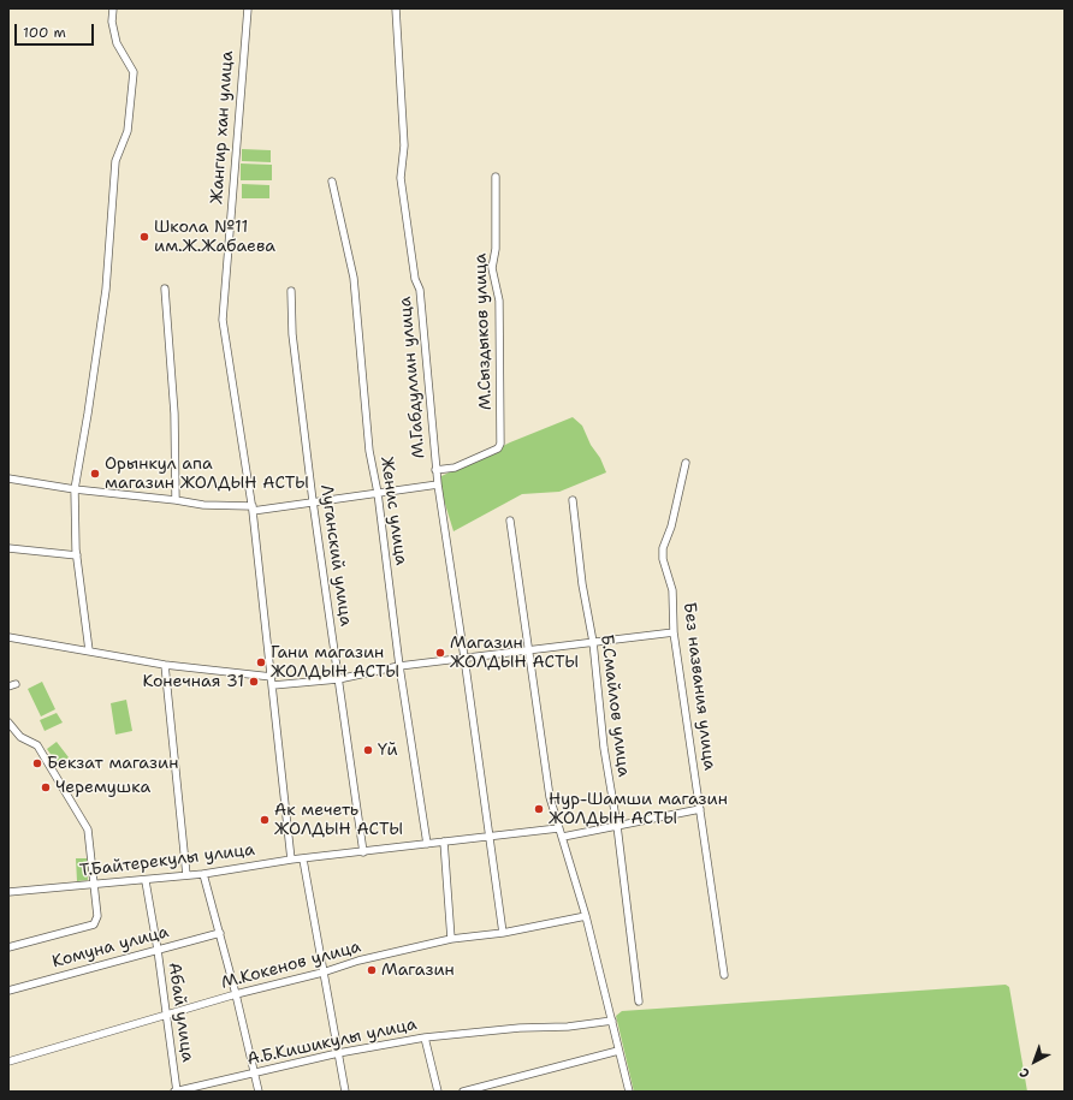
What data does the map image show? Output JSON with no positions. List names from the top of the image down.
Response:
{
  "streets": {
    "street": [
      "Жангир хан улица",
      "М.Сыздыков улица",
      "М.Габдуллин улица",
      "Женис улица",
      "Луганский улица",
      "Без названия улица",
      "Б.Смайлов улица",
      "Т.Байтерекулы улица",
      "Комуна улица",
      "М.Кокенов улица",
      "Абай улица",
      "А.Б.Кишикулы улица"
    ]
  },
  "crossings": [
    ["Жангир хан улица", "Т.Байтерекулы улица"],
    ["М.Сыздыков улица", "М.Габдуллин улица"],
    ["М.Габдуллин улица", "Т.Байтерекулы улица"],
    ["М.Габдуллин улица", "М.Кокенов улица"],
    ["Женис улица", "Т.Байтерекулы улица"],
    ["Луганский улица", "Т.Байтерекулы улица"],
    ["Т.Байтерекулы улица", "Абай улица"],
    ["Комуна улица", "Абай улица"],
    ["М.Кокенов улица", "Абай улица"],
    ["Абай улица", "А.Б.Кишикулы улица"]
  ],
  "places": [
    "Школа №11 им.Ж.Жабаева",
    "Орынкул апа магазин ЖОЛДЫН АСТЫ",
    "Магазин ЖОЛДЫН АСТЫ",
    "Гани магазин ЖОЛДЫН АСТЫ",
    "Конечная 31",
    "Үй",
    "Бекзат магазин",
    "Черемушка",
    "Нур-Шамши магазин ЖОЛДЫН АСТЫ",
    "Ак мечеть ЖОЛДЫН АСТЫ",
    "Магазин"
  ],
  "scale_bar": "100 m",
  "north": "bottom left"
}
